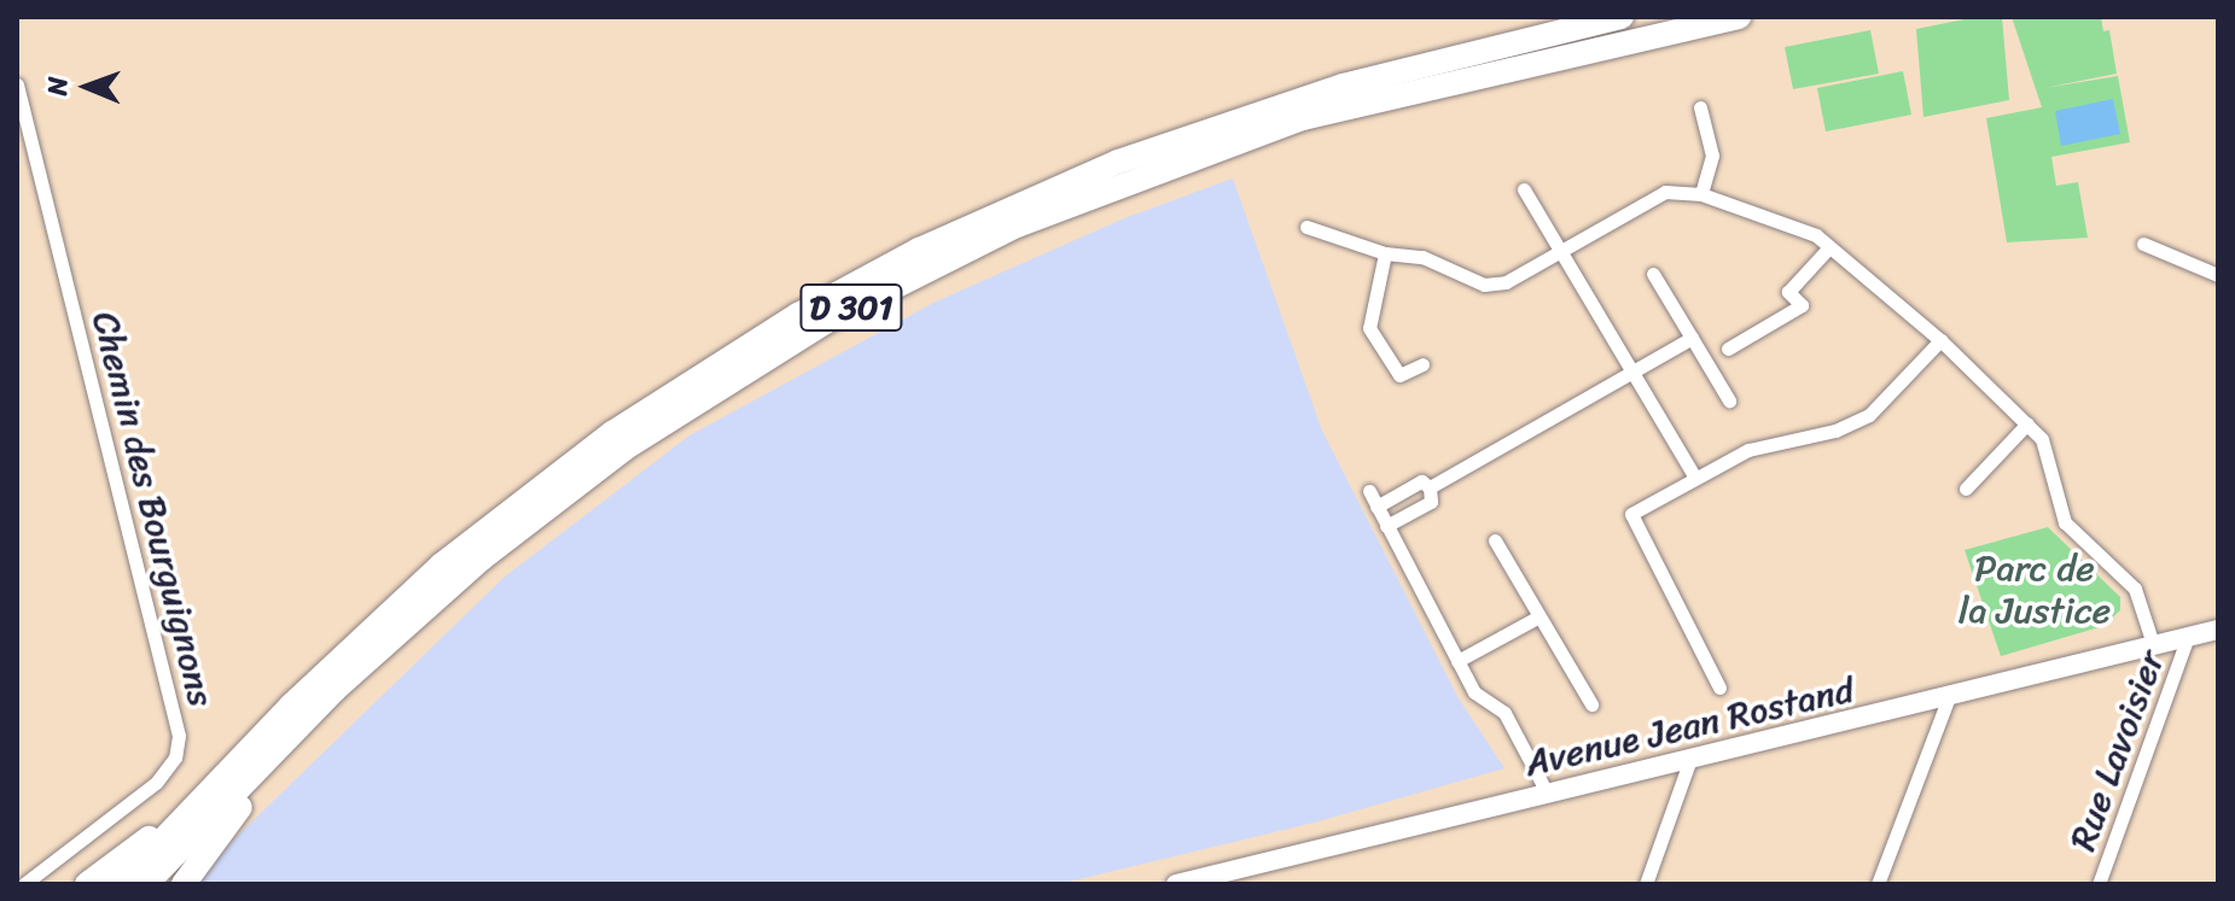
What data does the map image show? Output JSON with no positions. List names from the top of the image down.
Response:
{
  "streets": {
    "highway": ["D 301"],
    "street": ["Chemin des Bourguignons", "Avenue Jean Rostand", "Rue Lavoisier"]
  },
  "crossings": [
    ["Avenue Jean Rostand", "Rue Lavoisier"]
  ],
  "parks": ["Parc de la Justice"],
  "north": "left"
}
